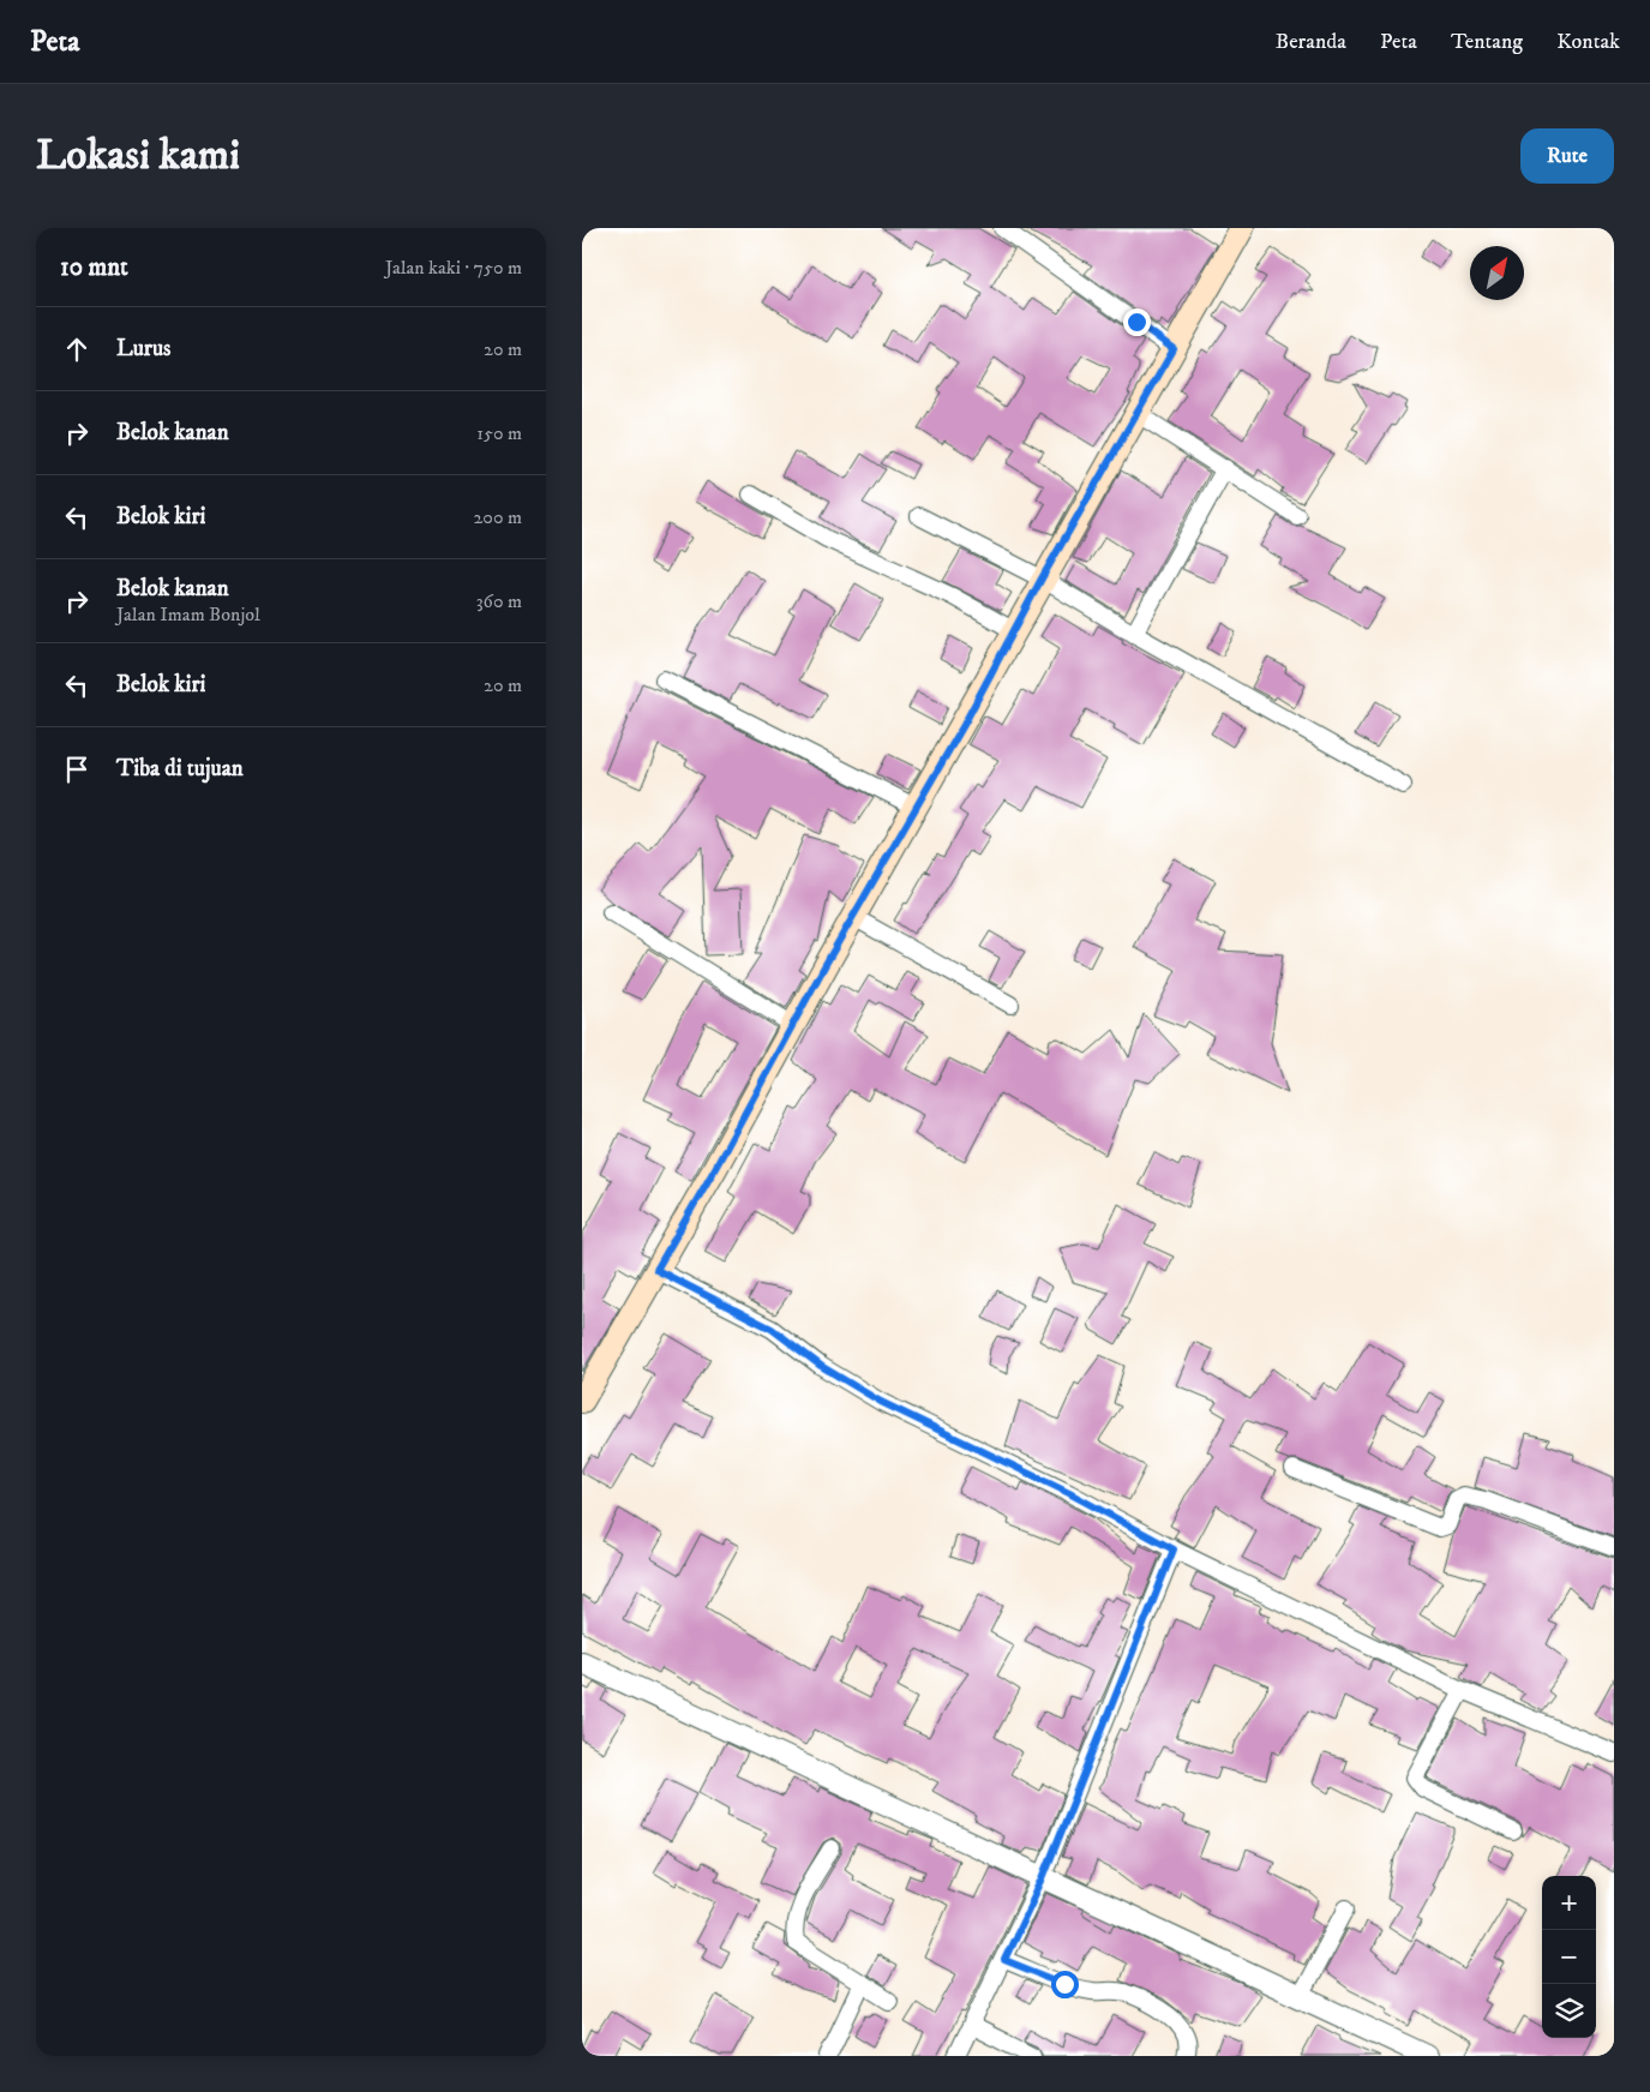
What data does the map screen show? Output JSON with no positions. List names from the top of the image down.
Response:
{
  "north": "top right",
  "page": {
    "header": "Peta",
    "nav": [
      "Beranda",
      "Peta",
      "Tentang",
      "Kontak"
    ],
    "buttons": "Rute",
    "title": "Lokasi kami",
    "heading": ["10 mnt", "Jalan kaki · 750 m"],
    "list": [
      ["Lurus", "20 m"],
      ["Belok kanan", "150 m"],
      ["Belok kiri", "200 m"],
      ["Belok kanan", "Jalan Imam Bonjol", "360 m"],
      ["Belok kiri", "20 m"],
      "Tiba di tujuan"
    ],
    "map_buttons": ["+", "−"]
  }
}
